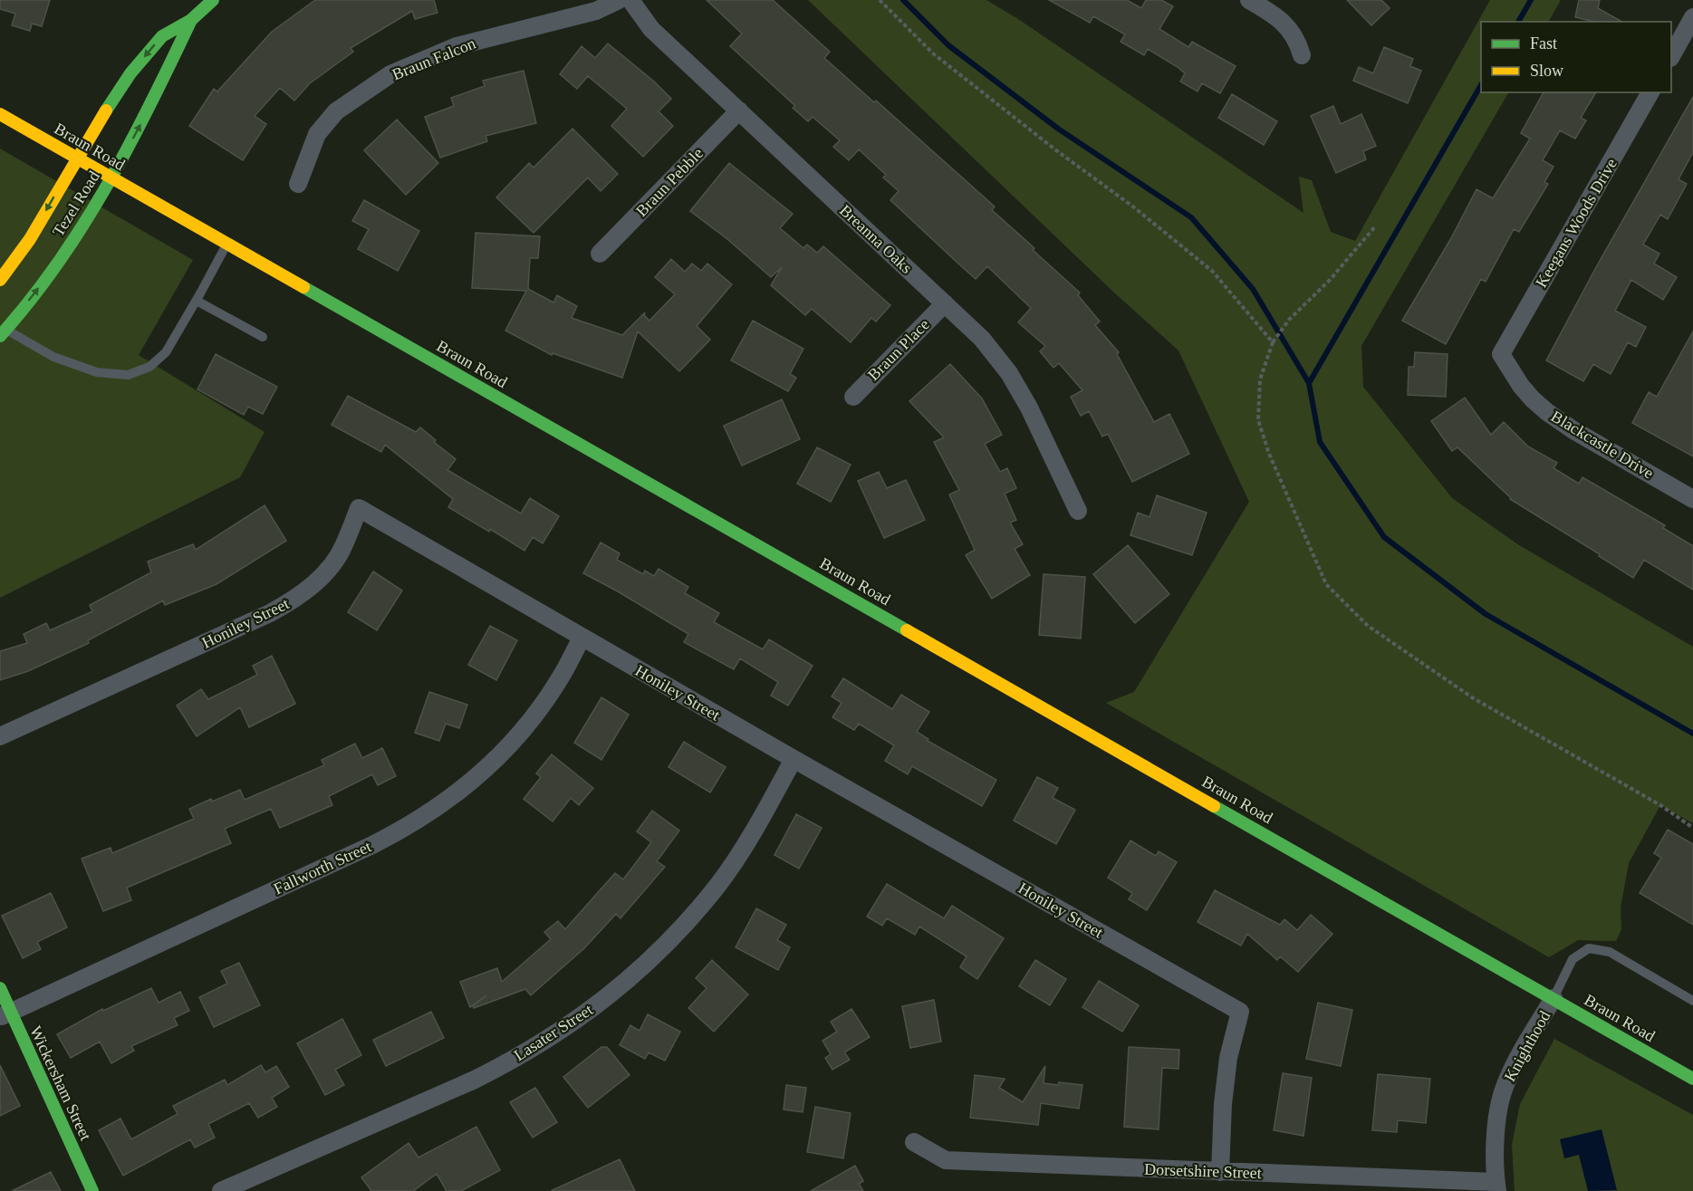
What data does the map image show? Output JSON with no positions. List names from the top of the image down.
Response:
{
  "streets": {
    "main road": ["Braun Road", "Tezel Road", "Wickersham Street"],
    "street": [
      "Braun Falcon",
      "Braun Pebble",
      "Keegans Woods Drive",
      "Breanna Oaks",
      "Braun Place",
      "Blackcastle Drive",
      "Honiley Street",
      "Fallworth Street",
      "Lasater Street",
      "Knighthood",
      "Dorsetshire Street"
    ]
  },
  "crossings": [
    ["Braun Road", "Tezel Road"],
    ["Braun Road", "Knighthood"],
    ["Braun Pebble", "Breanna Oaks"],
    ["Keegans Woods Drive", "Blackcastle Drive"],
    ["Breanna Oaks", "Braun Place"],
    ["Honiley Street", "Fallworth Street"],
    ["Honiley Street", "Lasater Street"],
    ["Honiley Street", "Dorsetshire Street"],
    ["Fallworth Street", "Wickersham Street"],
    ["Knighthood", "Dorsetshire Street"]
  ],
  "legend": ["Fast", "Slow"]
}
